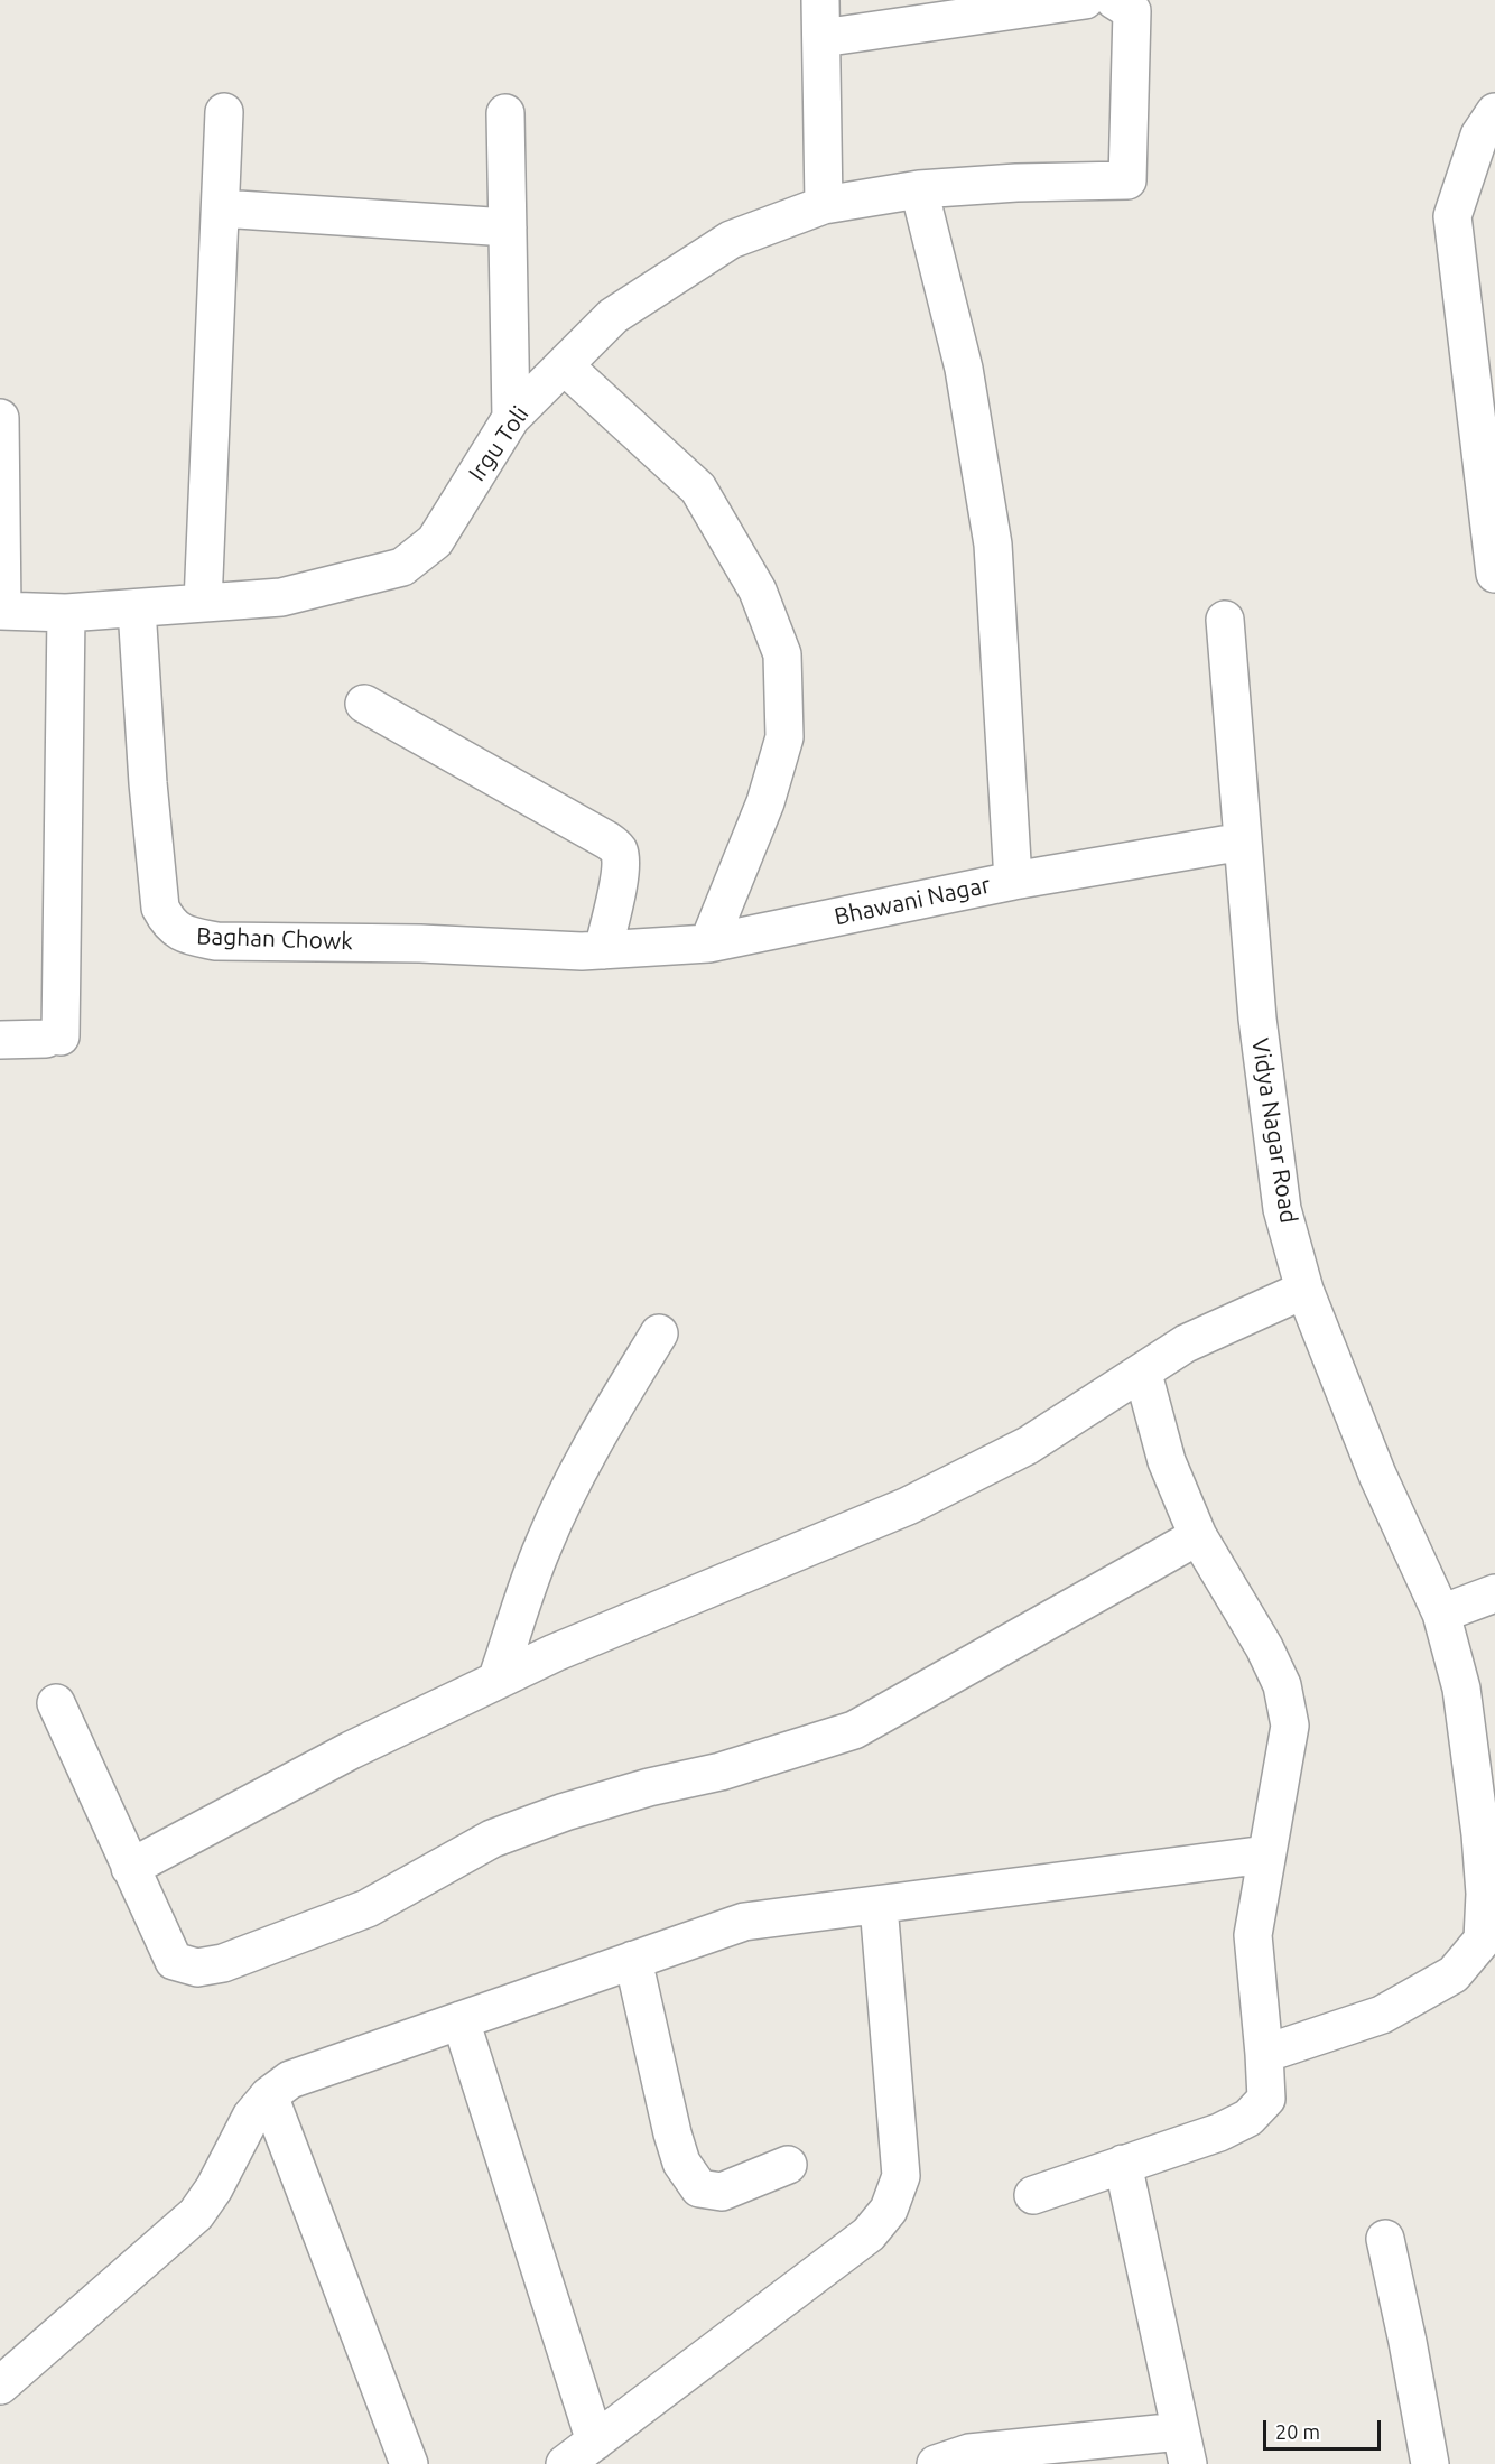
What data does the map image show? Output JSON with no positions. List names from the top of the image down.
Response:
{
  "streets": {
    "street": [
      "Irgu Toli",
      "Bhawani Nagar",
      "Baghan Chowk",
      "Vidya Nagar Road"
    ]
  },
  "crossings": [
    ["Irgu Toli", "Baghan Chowk"],
    ["Bhawani Nagar", "Baghan Chowk"],
    ["Bhawani Nagar", "Vidya Nagar Road"]
  ],
  "scale_bar": "20 m"
}
